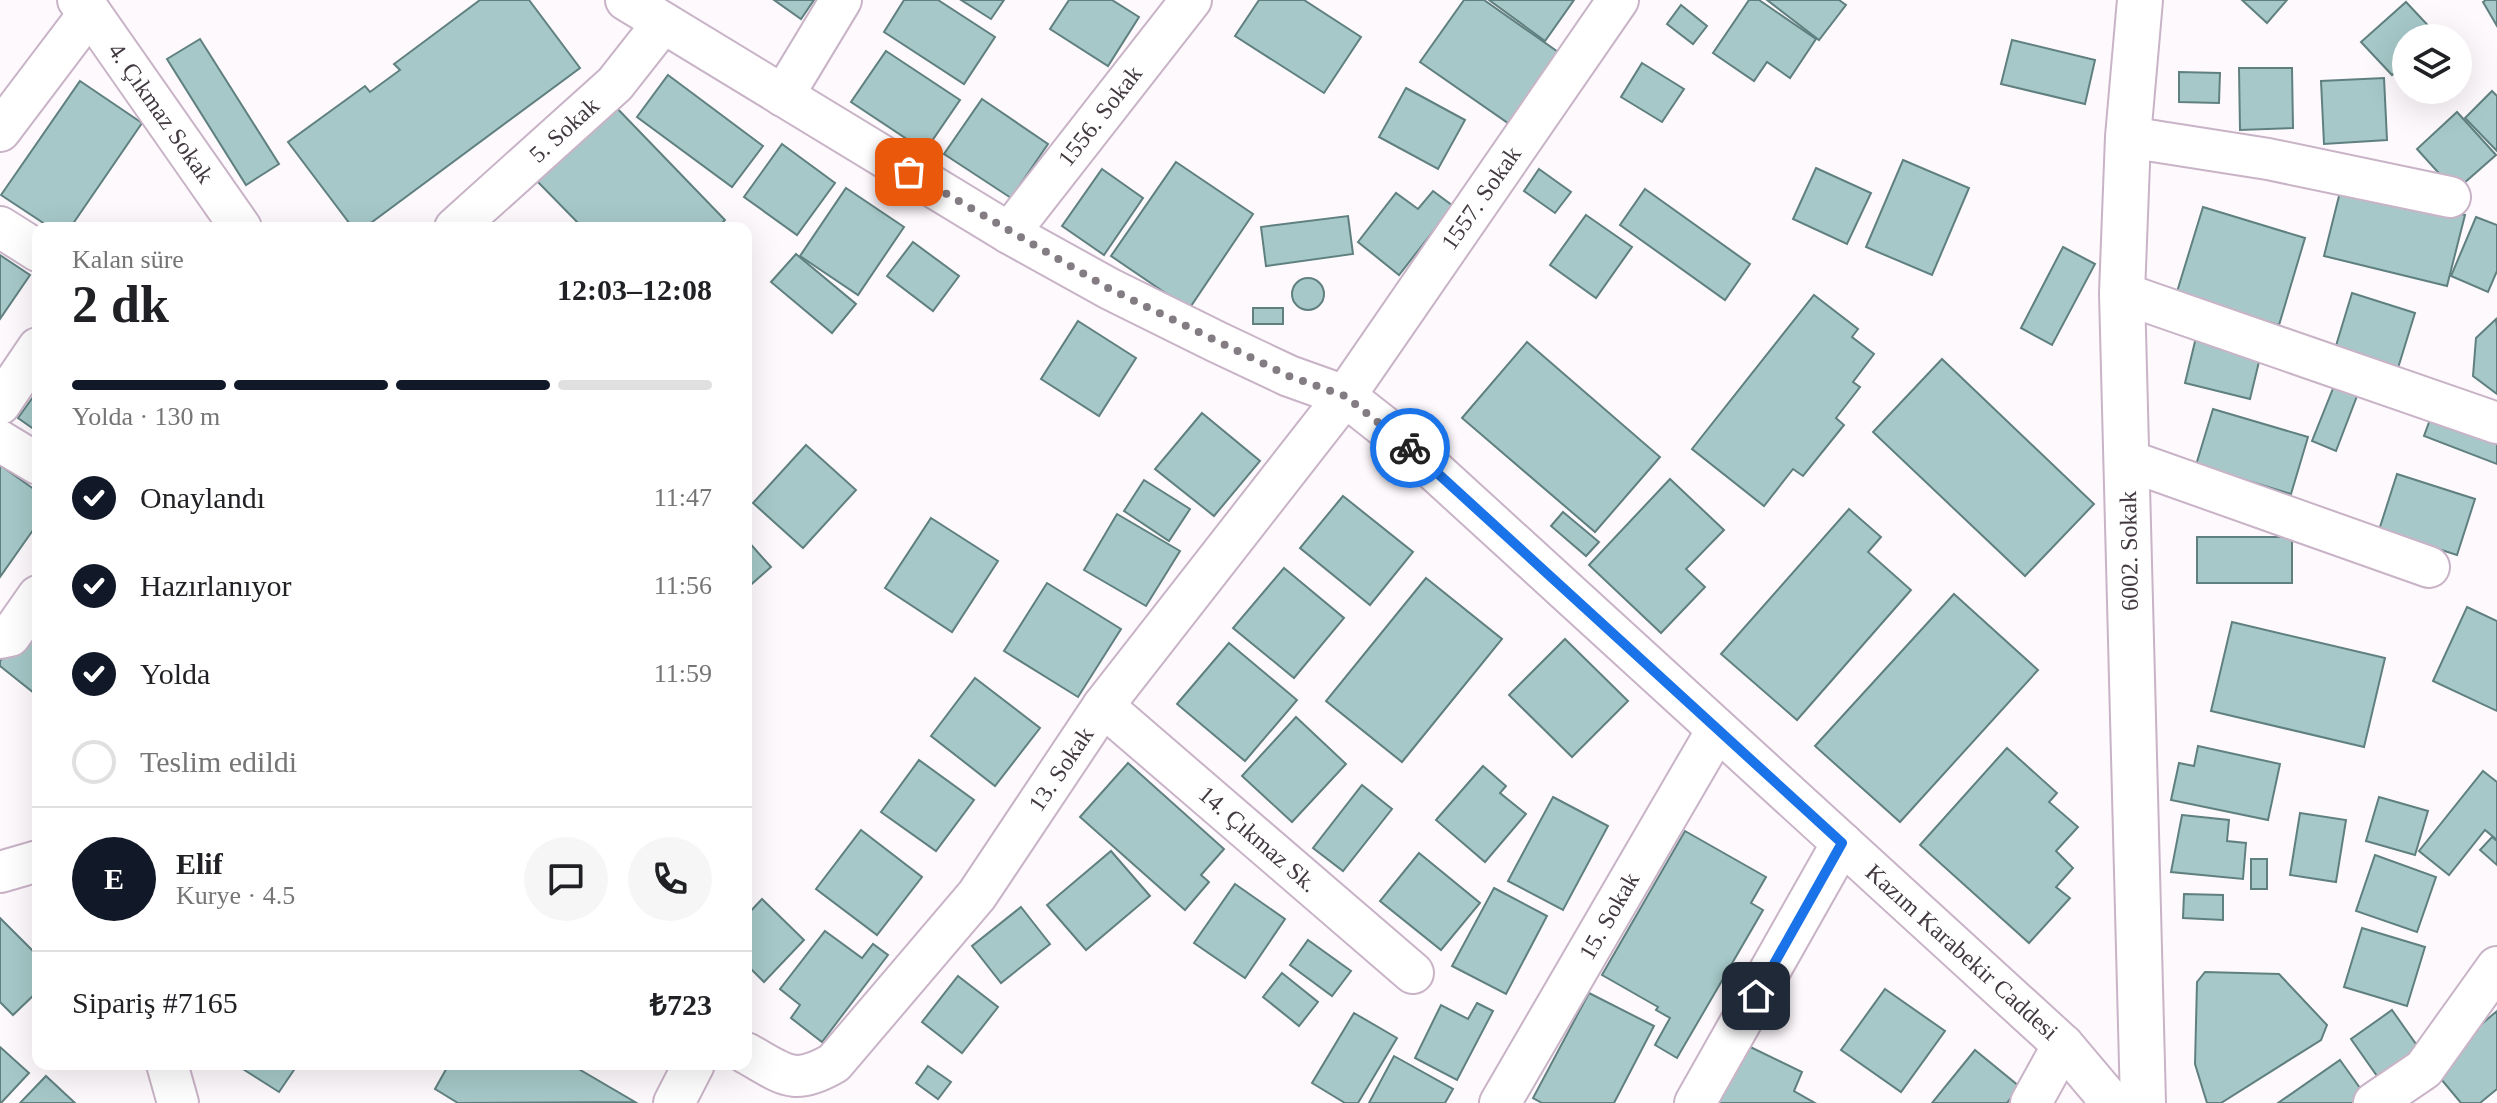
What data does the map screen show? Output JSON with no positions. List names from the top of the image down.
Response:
{
  "streets": {
    "street": [
      "4. Çıkmaz Sokak",
      "1556. Sokak",
      "5. Sokak",
      "1557. Sokak",
      "6002. Sokak",
      "13. Sokak",
      "14. Çıkmaz Sk.",
      "15. Sokak",
      "Kazım Karabekir Caddesi"
    ]
  },
  "crossings": [
    ["1556. Sokak", "Kazım Karabekir Caddesi"],
    ["5. Sokak", "Kazım Karabekir Caddesi"],
    ["1557. Sokak", "13. Sokak"],
    ["1557. Sokak", "Kazım Karabekir Caddesi"],
    ["13. Sokak", "14. Çıkmaz Sk."],
    ["13. Sokak", "Kazım Karabekir Caddesi"],
    ["15. Sokak", "Kazım Karabekir Caddesi"]
  ],
  "page": {
    "heading": ["2 dk", "Kalan süre", "12:03–12:08"],
    "panel": [
      "Elif",
      "Kurye · 4.5",
      "Sipariş #7165",
      "₺723"
    ],
    "bar": "Yolda · 130 m",
    "list": [
      ["Onaylandı", "11:47"],
      ["Hazırlanıyor", "11:56"],
      ["Yolda", "11:59"],
      "Teslim edildi"
    ],
    "round": "E"
  }
}
